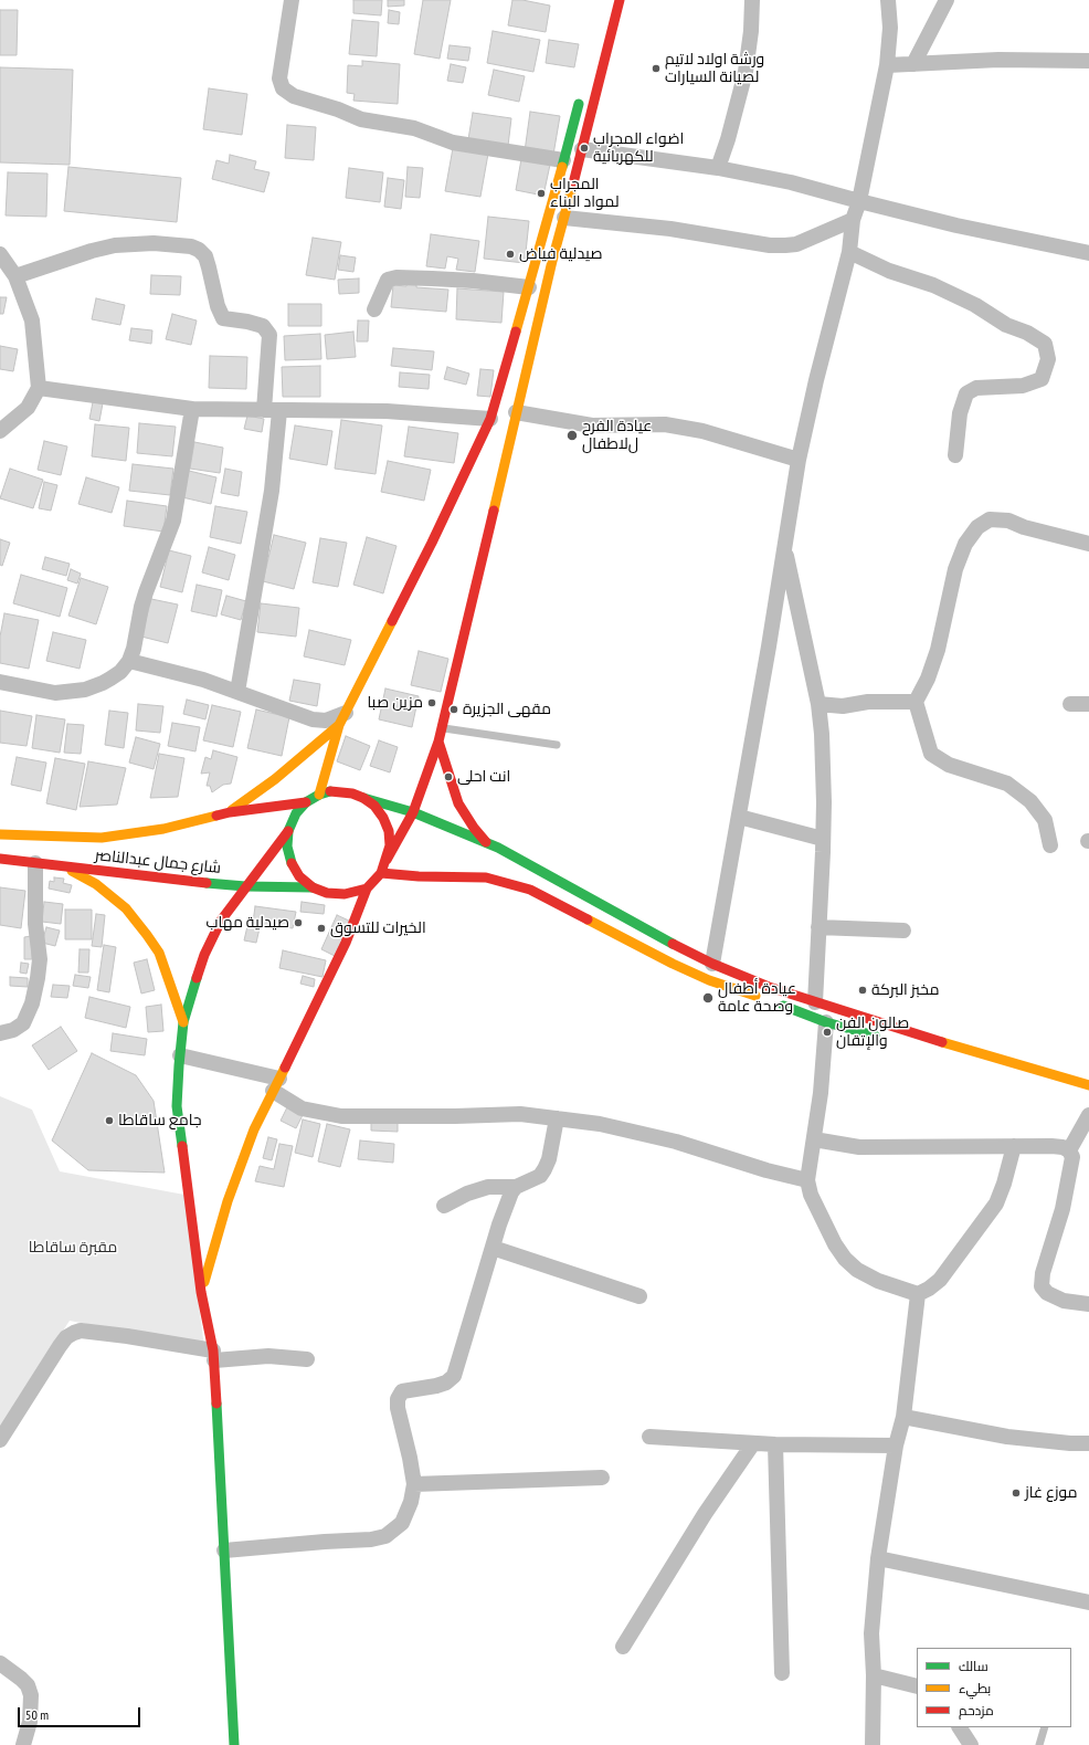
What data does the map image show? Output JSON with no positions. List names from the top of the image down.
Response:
{
  "streets": {
    "main road": ["شارع جمال عبدالناصر"]
  },
  "parks": ["مقبرة ساقاطا"],
  "places": [
    "ورشة اوﻻد ﻻتيم لصيانة السيارات",
    "اضواء المجراب للكهربائية",
    "المجراب لمواد البناء",
    "صيدلية فياض",
    "عيادة الفرح لﻻطفال",
    "مزين صبا",
    "مقهى الجزيرة",
    "انت احلى",
    "صيدلية مهاب",
    "الخيرات للتسوق",
    "مخبز البركة",
    "عيادة أطفال وصحة عامة",
    "صالون الفن والإتقان",
    "جامع ساقاطا",
    "موزع غاز"
  ],
  "legend": ["سالك", "بطيء", "مزدحم"],
  "scale_bar": "50 m"
}
